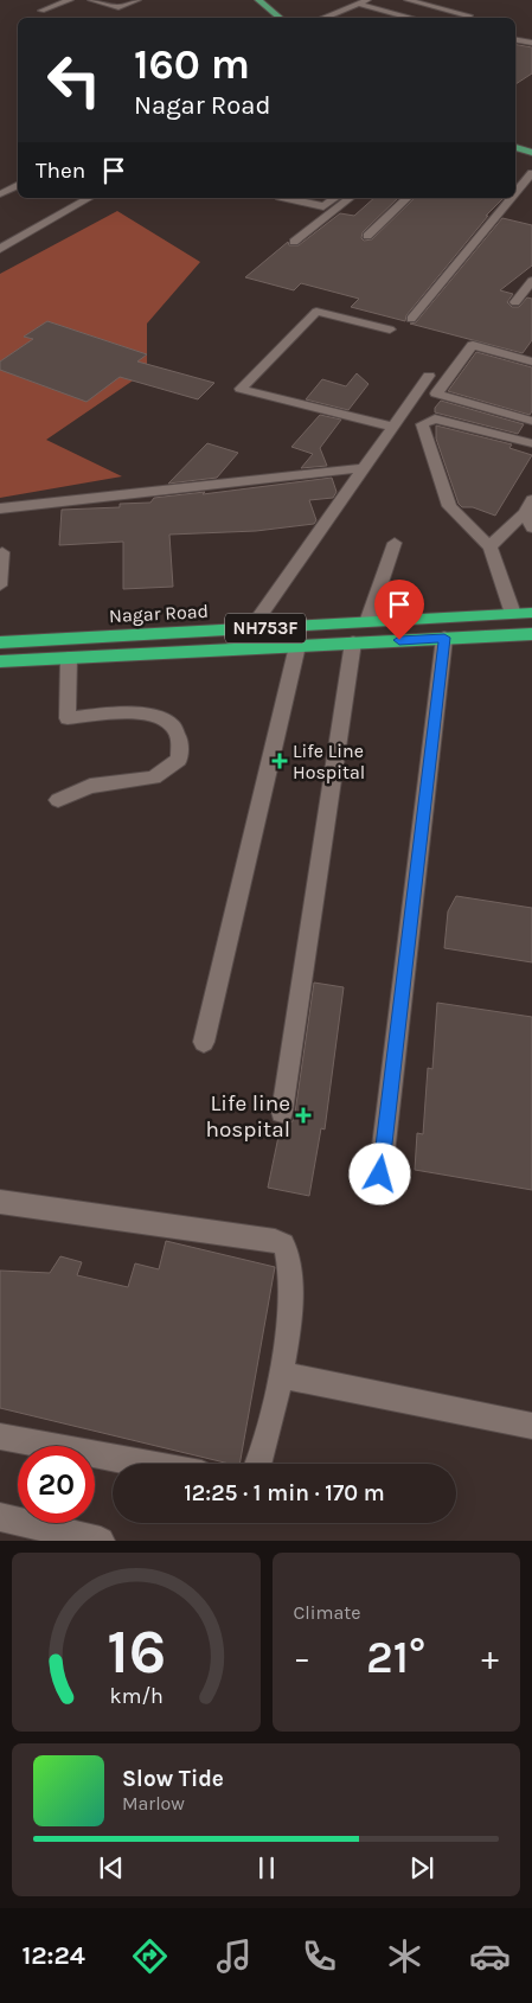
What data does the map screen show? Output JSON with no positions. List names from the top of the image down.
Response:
{
  "streets": {
    "highway": ["Nagar Road", "NH753F"]
  },
  "places": {
    "health": ["Life Line Hospital", "Life line hospital"]
  },
  "page": {
    "turn": ["160 m", "Nagar Road"],
    "then": "Then",
    "limit": "20",
    "trip": "12:25 · 1 min · 170 m",
    "tile": "Climate",
    "heat": ["−", "21°", "+"],
    "song": ["Slow Tide", "Marlow"],
    "tabs": "12:24",
    "gauge": ["16", "km/h"]
  }
}
